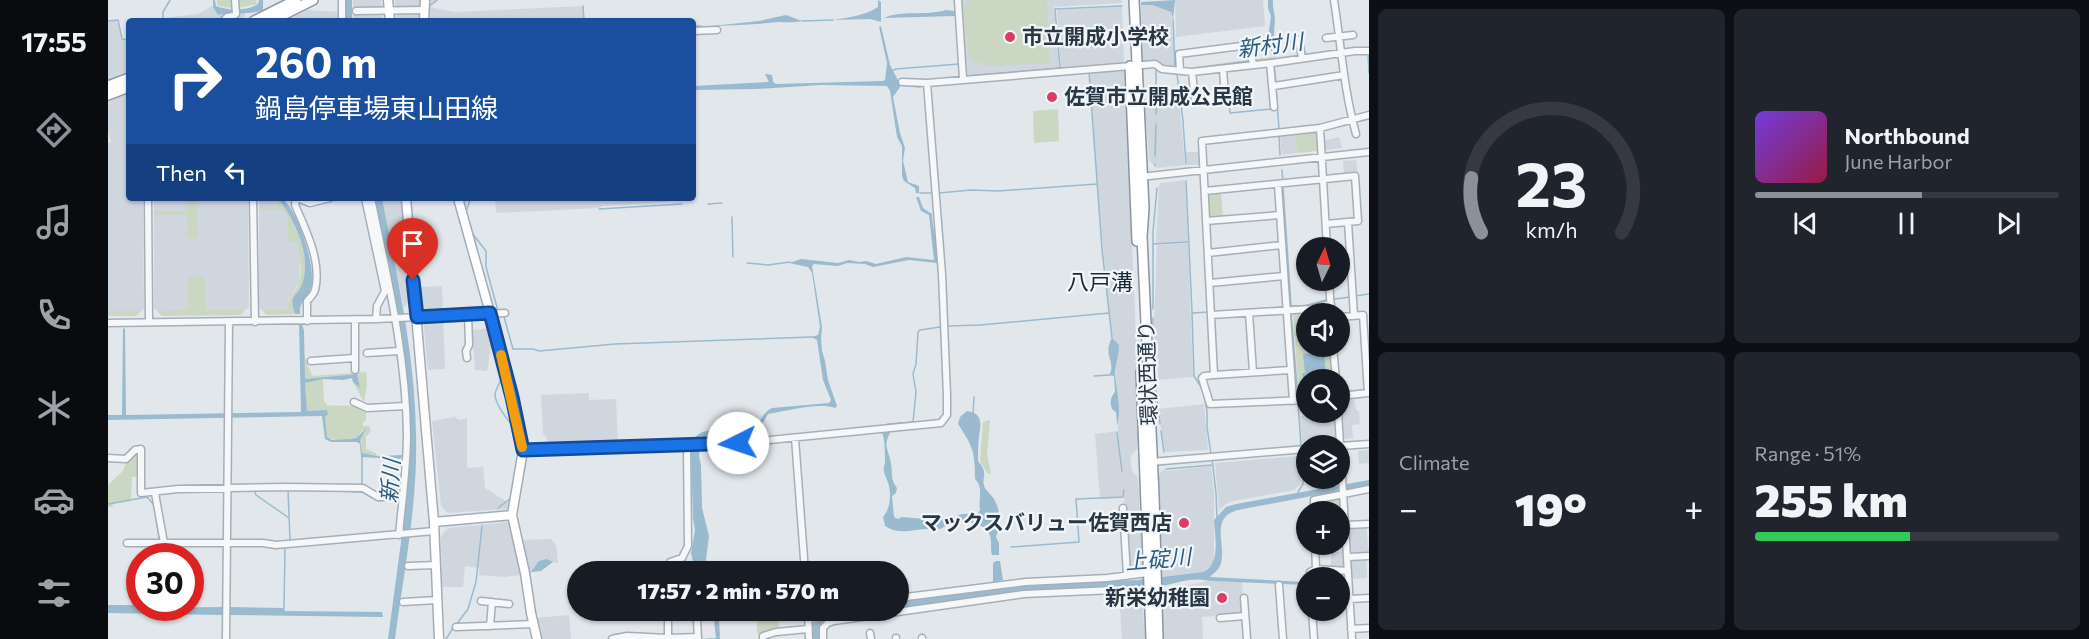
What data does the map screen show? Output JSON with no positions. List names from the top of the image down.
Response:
{
  "streets": {
    "highway": ["環状西通り"]
  },
  "districts": ["八戸溝"],
  "water": ["新村川", "新川", "上碇川"],
  "places": [
    "市立開成小学校",
    "佐賀市立開成公民館",
    "マックスバリュー佐賀西店",
    "新栄幼稚園"
  ],
  "north": "top",
  "page": {
    "tabs": "17:55",
    "turn": ["260 m", "鍋島停車場東山田線"],
    "song": ["Northbound", "June Harbor"],
    "then": "Then",
    "map_buttons": ["+", "−"],
    "tile": [
      "Climate",
      ["Range · 51%", "255 km"]
    ],
    "heat": ["−", "19°", "+"],
    "limit": "30",
    "trip": "17:57 · 2 min · 570 m",
    "gauge": ["23", "km/h"]
  }
}
